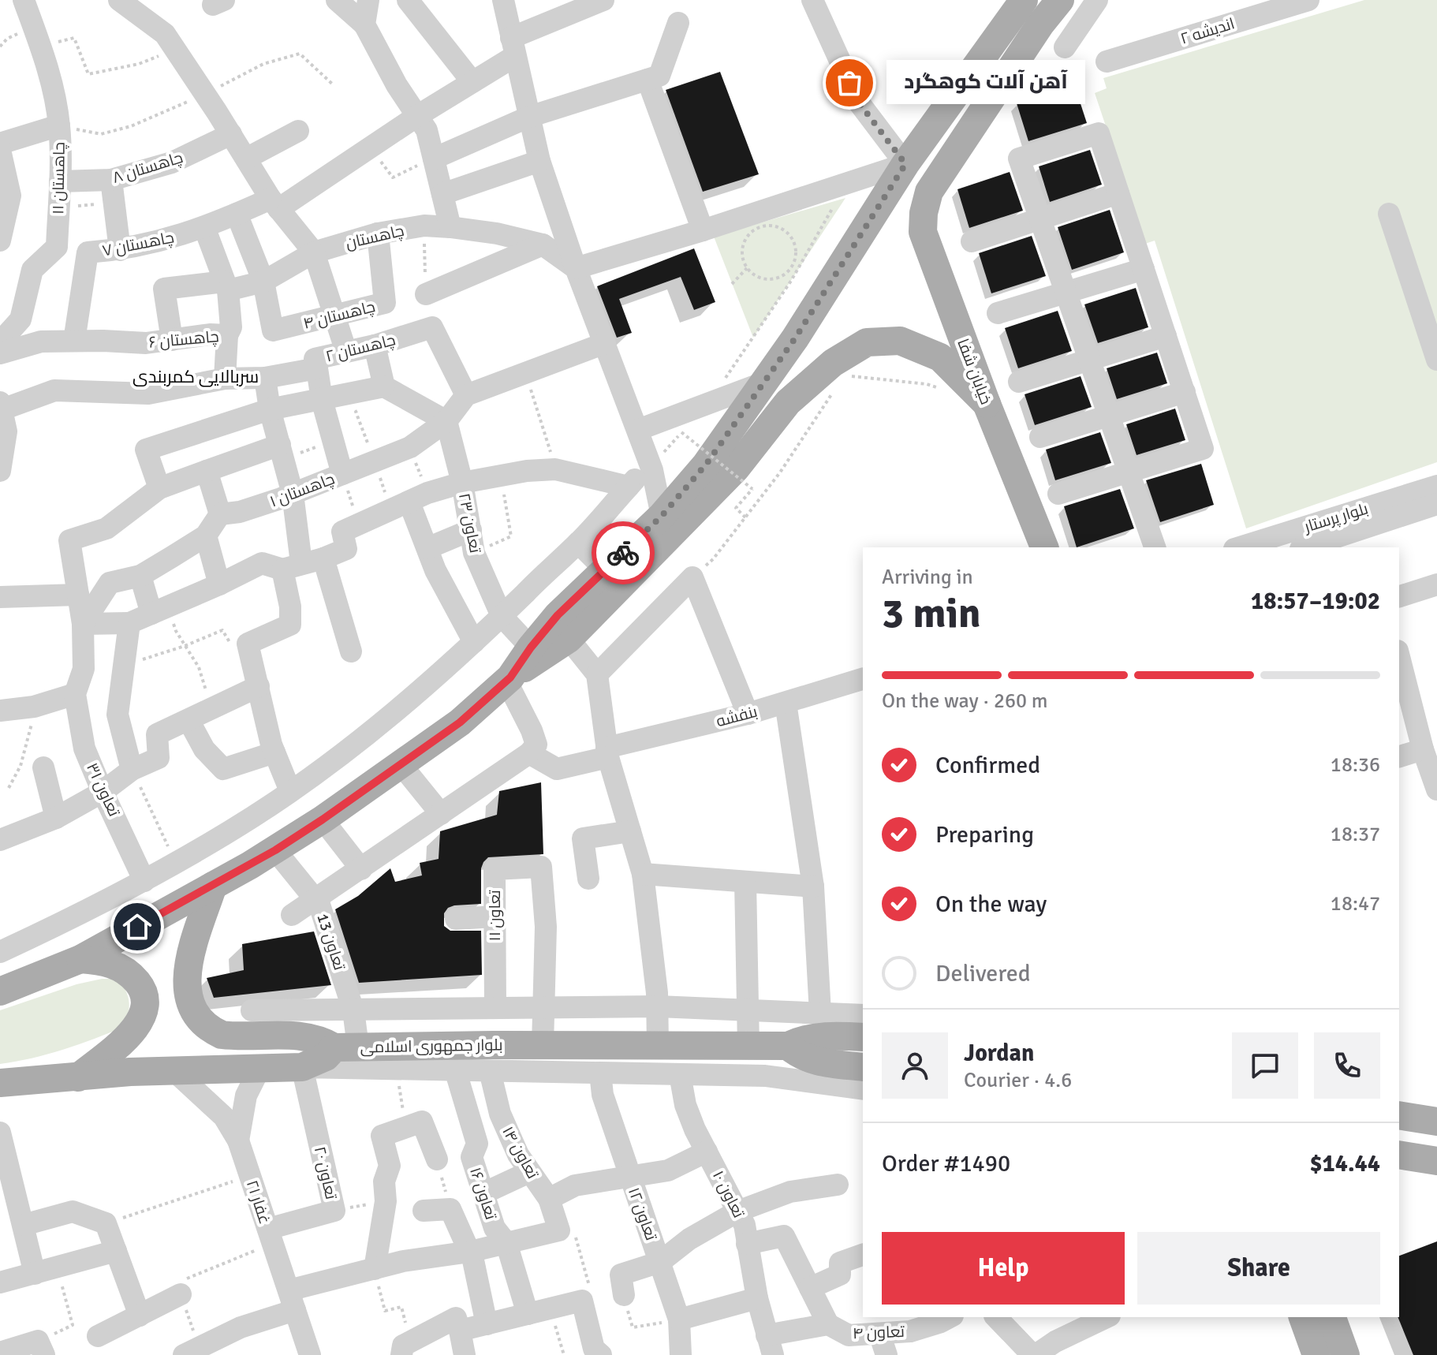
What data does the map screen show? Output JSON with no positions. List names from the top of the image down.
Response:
{
  "streets": {
    "main road": ["خیابان شفا", "بلوار جمهوری اسلامی"],
    "street": [
      "اندیشه ۲",
      "چاهستان ۸",
      "چاهستان ۱۱",
      "چاهستان",
      "چاهستان ۷",
      "چاهستان ۴",
      "چاهستان ۶",
      "چاهستان ۲",
      "چاهستان ۱",
      "بلوار پرستار",
      "تعاون ۲۳",
      "بنفشه",
      "تعاون ۳۱",
      "تعاون ۱۱",
      "تعاون 13",
      "تعاون ۱۴",
      "تعاون ۲۰",
      "تعاون ۱۶",
      "تعاون ۱۰",
      "غفار ۲۱",
      "تعاون ۱۲",
      "تعاون ۴"
    ]
  },
  "crossings": [
    ["چاهستان ۸", "چاهستان ۱۱"],
    ["چاهستان", "چاهستان ۴"],
    ["چاهستان ۷", "چاهستان ۶"],
    ["چاهستان ۲", "چاهستان ۱"],
    ["چاهستان ۱", "تعاون ۲۳"],
    ["تعاون 13", "بلوار جمهوری اسلامی"],
    ["بلوار جمهوری اسلامی", "تعاون ۱۶"],
    ["تعاون ۲۰", "غفار ۲۱"]
  ],
  "districts": ["سربالایی کمربندی"],
  "places": ["آهن آلات کوهگرد"],
  "page": {
    "bubble": "آهن آلات کوهگرد",
    "heading": ["3 min", "Arriving in", "18:57–19:02"],
    "panel": [
      "Jordan",
      "Courier · 4.6",
      "Order #1490",
      "$14.44"
    ],
    "bar": "On the way · 260 m",
    "list": [
      ["Confirmed", "18:36"],
      ["Preparing", "18:37"],
      ["On the way", "18:47"],
      "Delivered"
    ],
    "buttons": ["Help", "Share"]
  }
}
